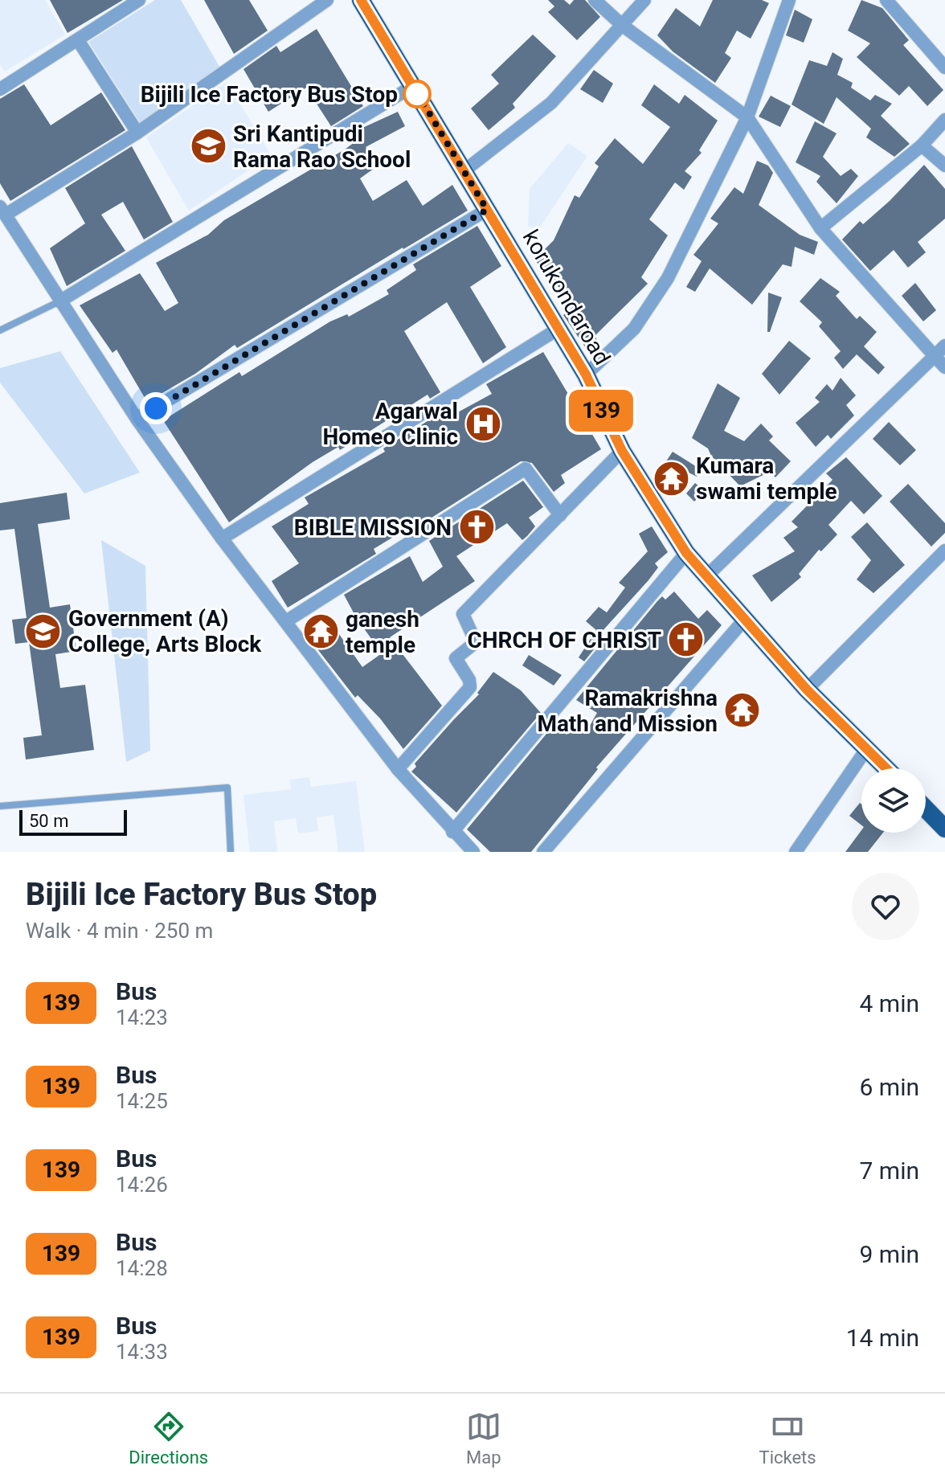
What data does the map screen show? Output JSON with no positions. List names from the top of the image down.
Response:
{
  "streets": {
    "main road": ["korukondaroad"]
  },
  "places": {
    "other": ["Bijili Ice Factory Bus Stop"],
    "school or university": ["Sri Kantipudi Rama Rao School", "Government (A) College, Arts Block"],
    "hospital": ["Agarwal Homeo Clinic"],
    "temple": ["Kumara swami temple", "ganesh temple", "Ramakrishna Math and Mission"],
    "church": ["BIBLE MISSION", "CHRCH OF CHRIST"]
  },
  "lines": ["bus line 139"],
  "scale_bar": "50 m",
  "page": {
    "on_map": "139",
    "scale": "50 m",
    "heading": ["Bijili Ice Factory Bus Stop", "Walk · 4 min · 250 m"],
    "list": [
      {
        "mark": "139",
        "name": "Bus",
        "note": "14:23",
        "value": "4 min"
      },
      {
        "mark": "139",
        "name": "Bus",
        "note": "14:25",
        "value": "6 min"
      },
      {
        "mark": "139",
        "name": "Bus",
        "note": "14:26",
        "value": "7 min"
      },
      {
        "mark": "139",
        "name": "Bus",
        "note": "14:28",
        "value": "9 min"
      },
      {
        "mark": "139",
        "name": "Bus",
        "note": "14:33",
        "value": "14 min"
      }
    ],
    "tabs": ["Directions", "Map", "Tickets"]
  }
}
